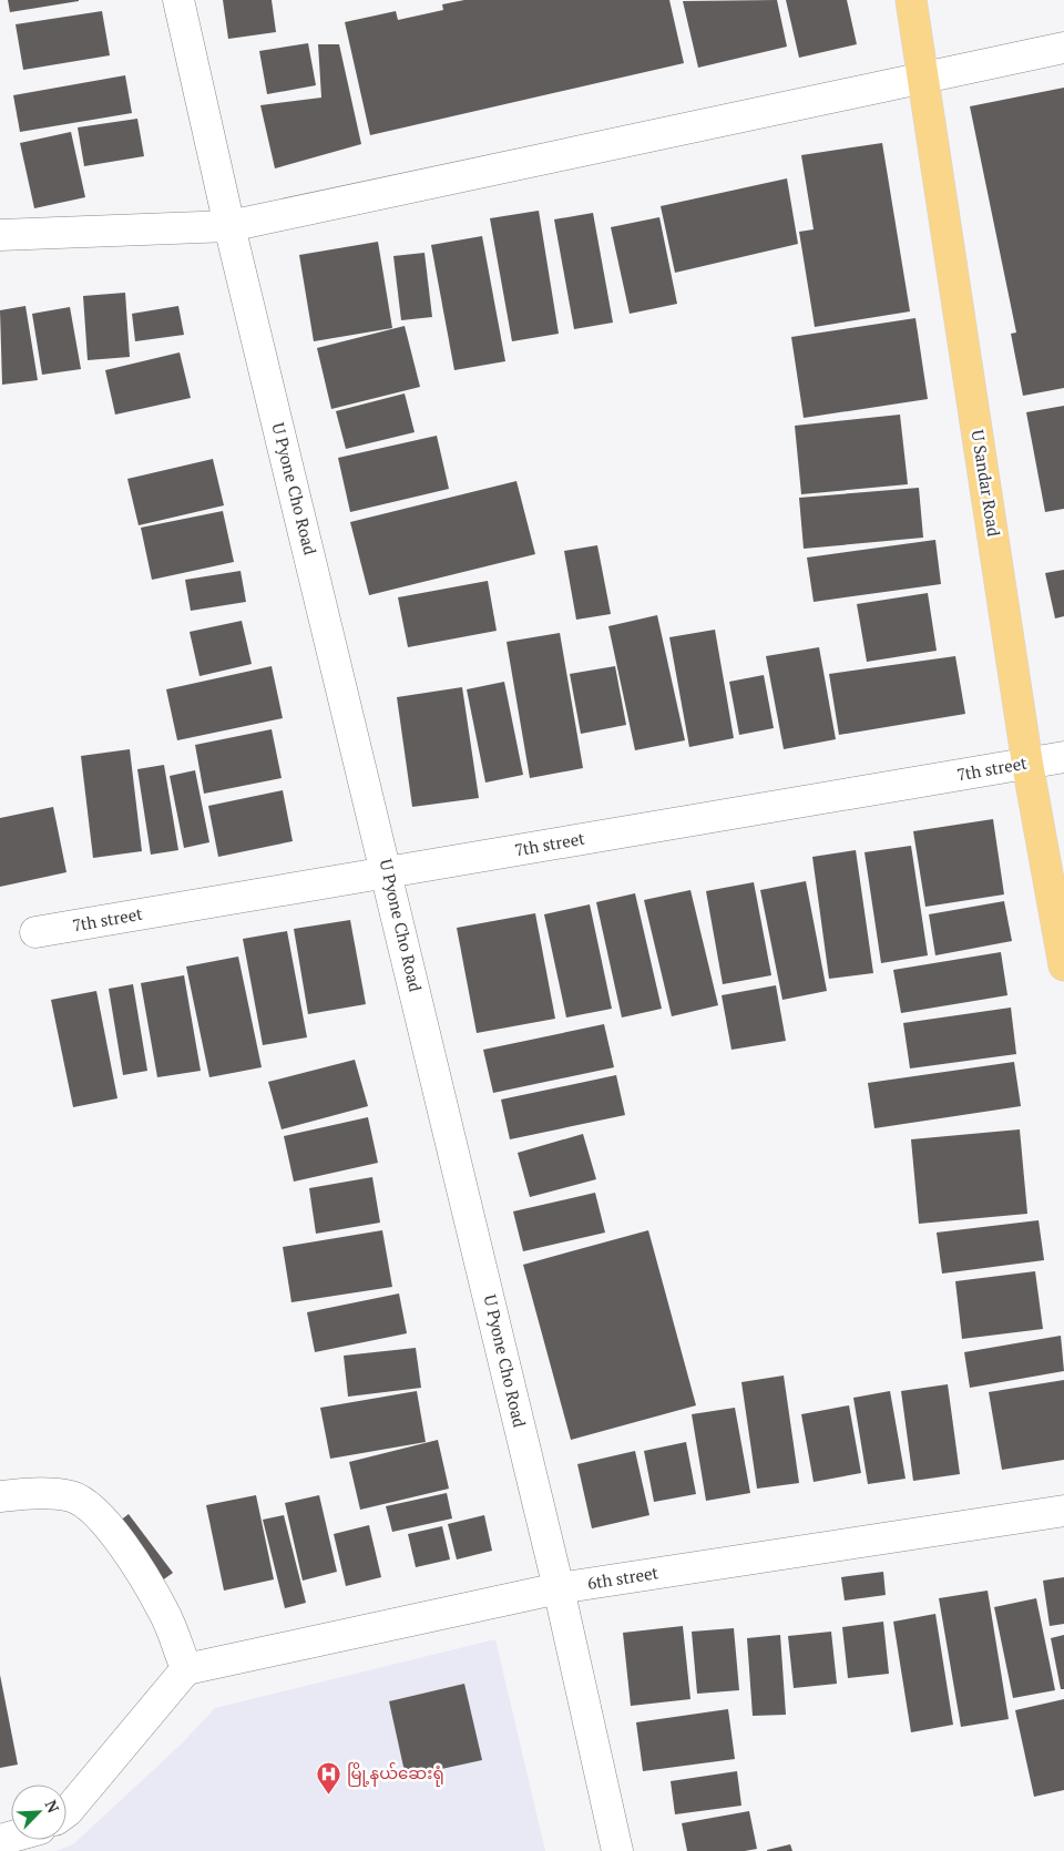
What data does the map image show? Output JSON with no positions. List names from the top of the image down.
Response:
{
  "streets": {
    "main road": ["U Sandar Road"],
    "street": ["U Pyone Cho Road", "7th street", "6th street"]
  },
  "crossings": [
    ["U Sandar Road", "7th street"],
    ["U Pyone Cho Road", "7th street"],
    ["U Pyone Cho Road", "6th street"]
  ],
  "places": {
    "hospital": ["မြို့နယ်ဆေးရုံ"]
  },
  "north": "top right"
}
